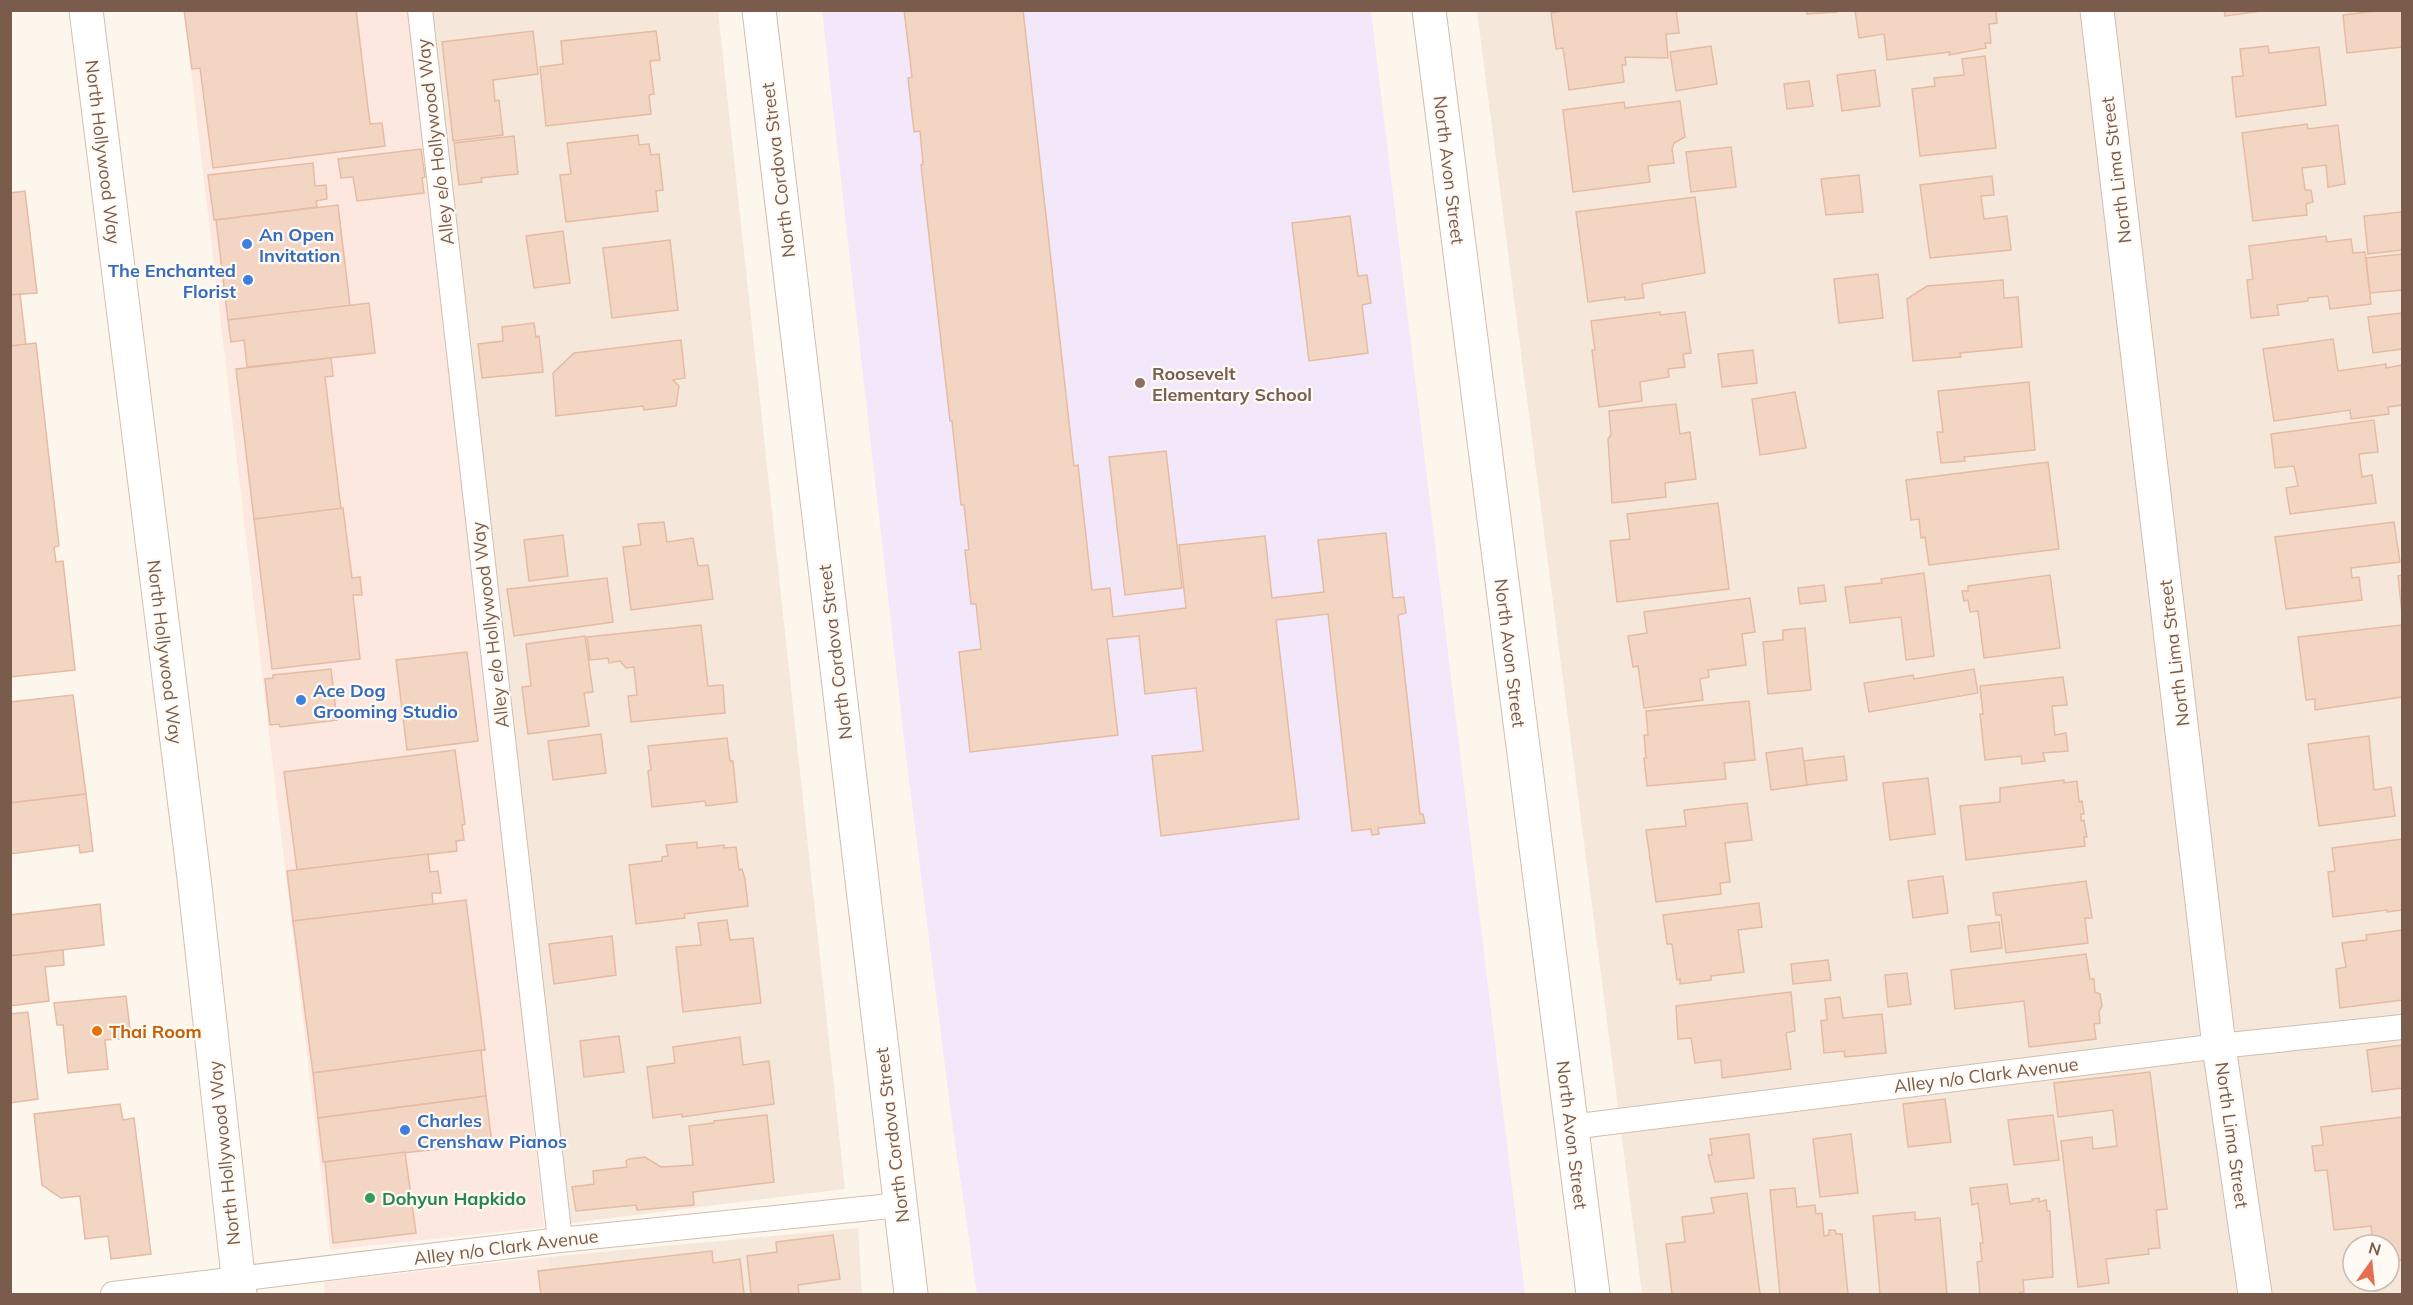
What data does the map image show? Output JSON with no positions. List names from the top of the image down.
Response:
{
  "streets": {
    "street": [
      "North Hollywood Way",
      "North Cordova Street",
      "North Avon Street",
      "North Lima Street"
    ],
    "lane": ["Alley e/o Hollywood Way", "Alley n/o Clark Avenue"]
  },
  "crossings": [
    ["Alley e/o Hollywood Way", "Alley n/o Clark Avenue"],
    ["North Hollywood Way", "Alley n/o Clark Avenue"],
    ["North Cordova Street", "Alley n/o Clark Avenue"],
    ["North Avon Street", "Alley n/o Clark Avenue"],
    ["North Lima Street", "Alley n/o Clark Avenue"]
  ],
  "places": [
    "An Open Invitation",
    "The Enchanted Florist",
    "Roosevelt Elementary School",
    "Ace Dog Grooming Studio",
    "Thai Room",
    "Charles Crenshaw Pianos",
    "Dohyun Hapkido"
  ],
  "north": "top"
}
